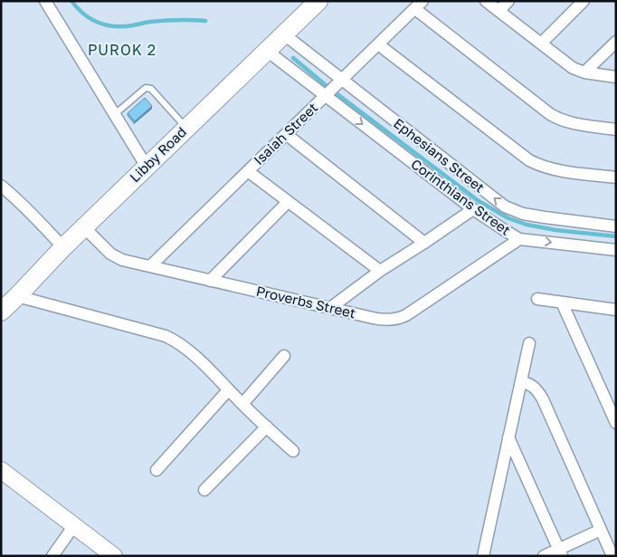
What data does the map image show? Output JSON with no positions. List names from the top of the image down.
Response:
{
  "streets": {
    "main road": ["Libby Road"],
    "street": [
      "Isaiah Street",
      "Ephesians Street",
      "Corinthians Street",
      "Proverbs Street"
    ]
  },
  "crossings": [
    ["Isaiah Street", "Ephesians Street"],
    ["Isaiah Street", "Corinthians Street"],
    ["Isaiah Street", "Proverbs Street"],
    ["Libby Road", "Ephesians Street"],
    ["Libby Road", "Corinthians Street"],
    ["Libby Road", "Proverbs Street"],
    ["Corinthians Street", "Proverbs Street"]
  ],
  "districts": ["PUROK 2"]
}
